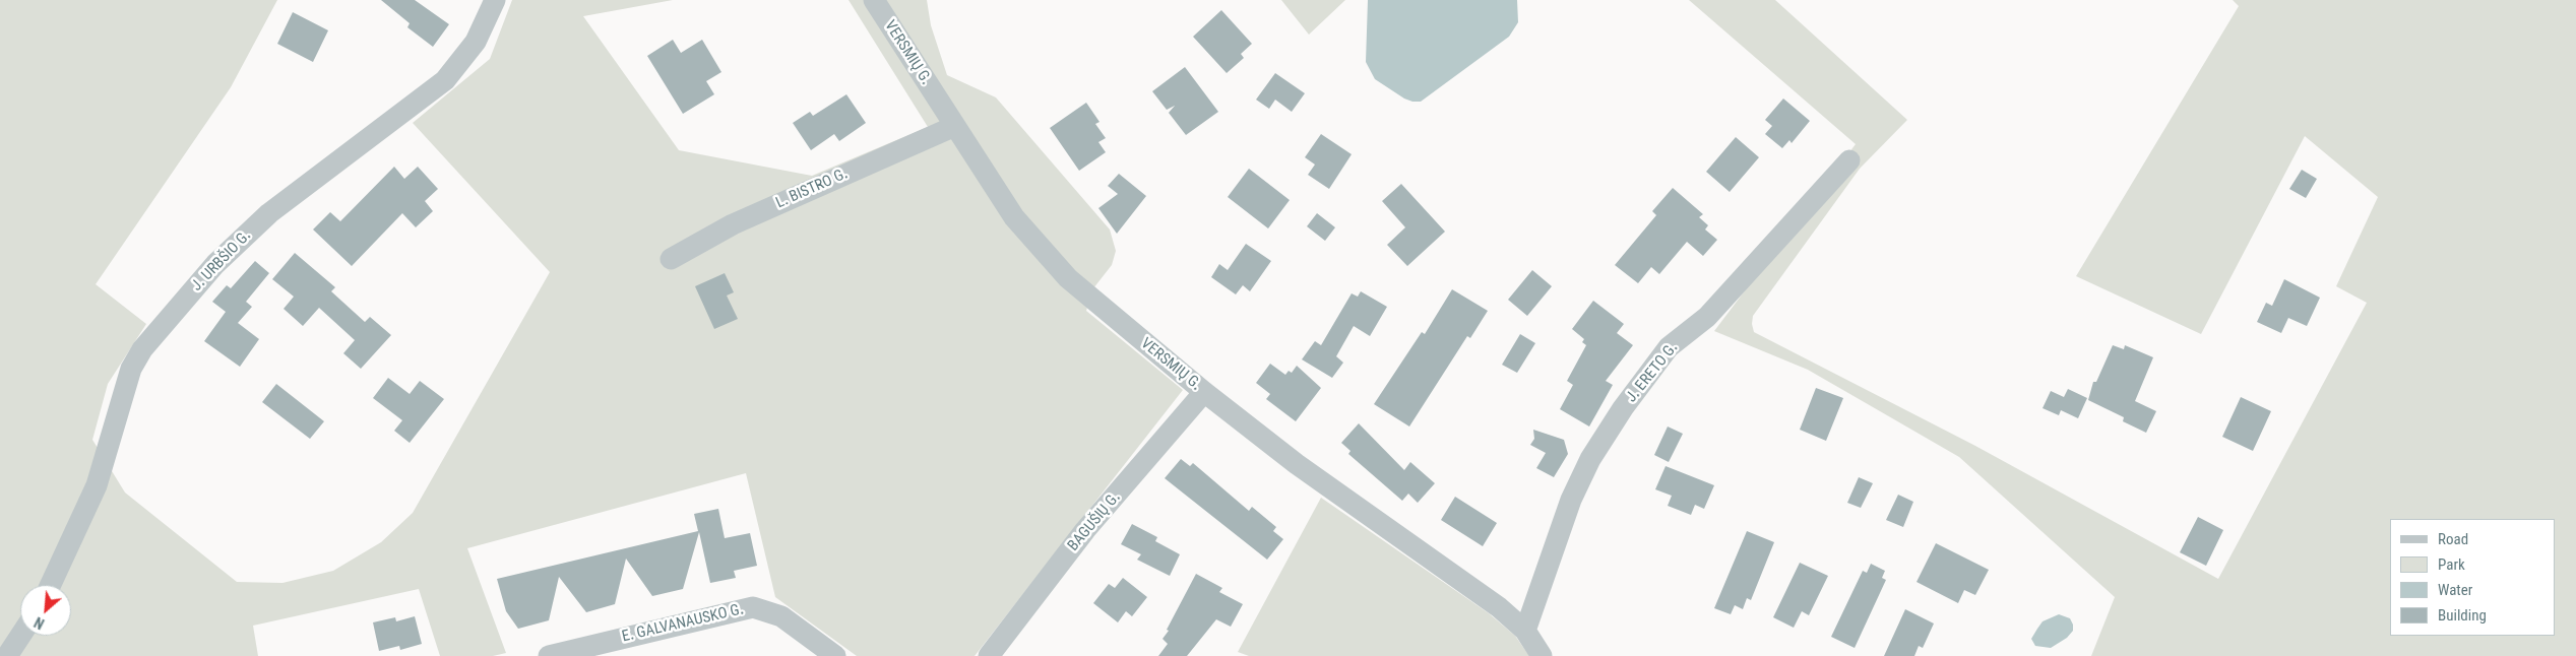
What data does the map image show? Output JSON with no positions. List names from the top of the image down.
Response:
{
  "streets": {
    "street": [
      "VERSMIŲ G.",
      "L. BISTRO G.",
      "J. URBŠIO G.",
      "J. ERETO G.",
      "BAGUŠIŲ G.",
      "E. GALVANAUSKO G."
    ]
  },
  "crossings": [
    ["VERSMIŲ G.", "L. BISTRO G."],
    ["VERSMIŲ G.", "J. ERETO G."],
    ["VERSMIŲ G.", "BAGUŠIŲ G."]
  ],
  "legend": [
    "Road",
    "Park",
    "Water",
    "Building"
  ],
  "north": "bottom left"
}
